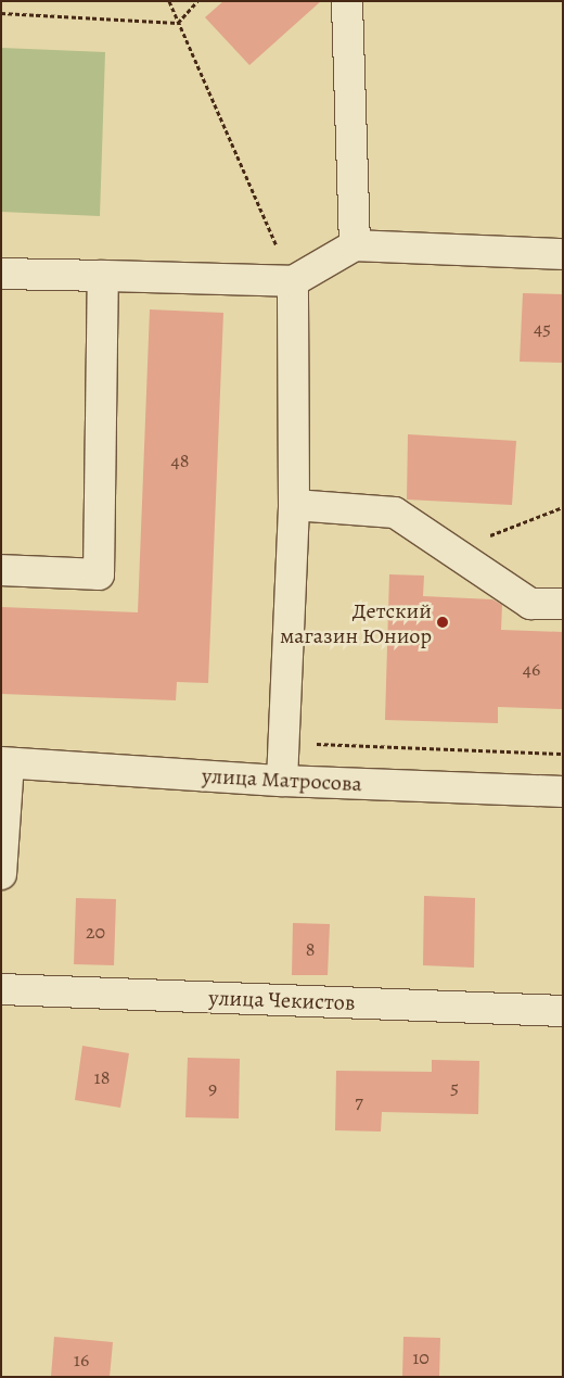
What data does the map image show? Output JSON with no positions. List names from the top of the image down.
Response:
{
  "streets": {
    "street": ["улица Матросова", "улица Чекистов"]
  },
  "places": ["Детский магазин Юниор"],
  "house_numbers": [
    "45",
    "48",
    "46",
    "20",
    "8",
    "18",
    "5",
    "9",
    "7",
    "10",
    "16"
  ]
}
